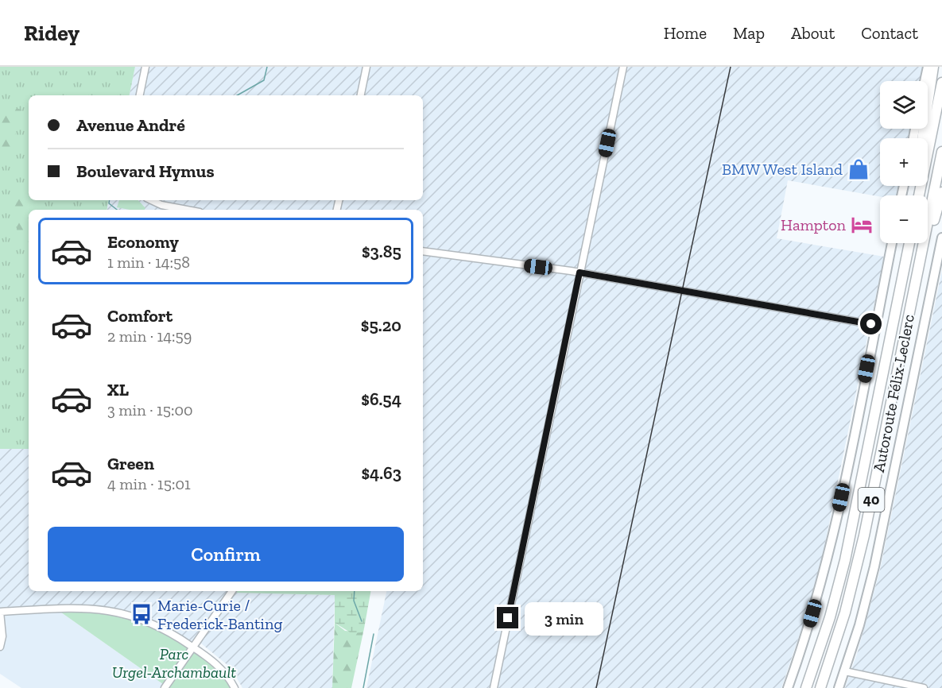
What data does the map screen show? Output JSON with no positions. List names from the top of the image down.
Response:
{
  "streets": {
    "highway": ["Autoroute Félix-Leclerc", "40"]
  },
  "parks": ["Parc Urgel-Archambault"],
  "places": {
    "shop": ["BMW West Island"],
    "hotel": ["Hampton"],
    "bus stop": ["Marie-Curie / Frederick-Banting"]
  },
  "page": {
    "header": "Ridey",
    "nav": [
      "Home",
      "Map",
      "About",
      "Contact"
    ],
    "map_buttons": ["+", "−"],
    "banner": ["Avenue André", "Boulevard Hymus"],
    "list": [
      {
        "name": "Economy",
        "note": "1 min · 14:58",
        "value": "$3.85"
      },
      {
        "name": "Comfort",
        "note": "2 min · 14:59",
        "value": "$5.20"
      },
      {
        "name": "XL",
        "note": "3 min · 15:00",
        "value": "$6.54"
      },
      {
        "name": "Green",
        "note": "4 min · 15:01",
        "value": "$4.63"
      }
    ],
    "buttons": "Confirm",
    "bubble": "3 min"
  }
}
